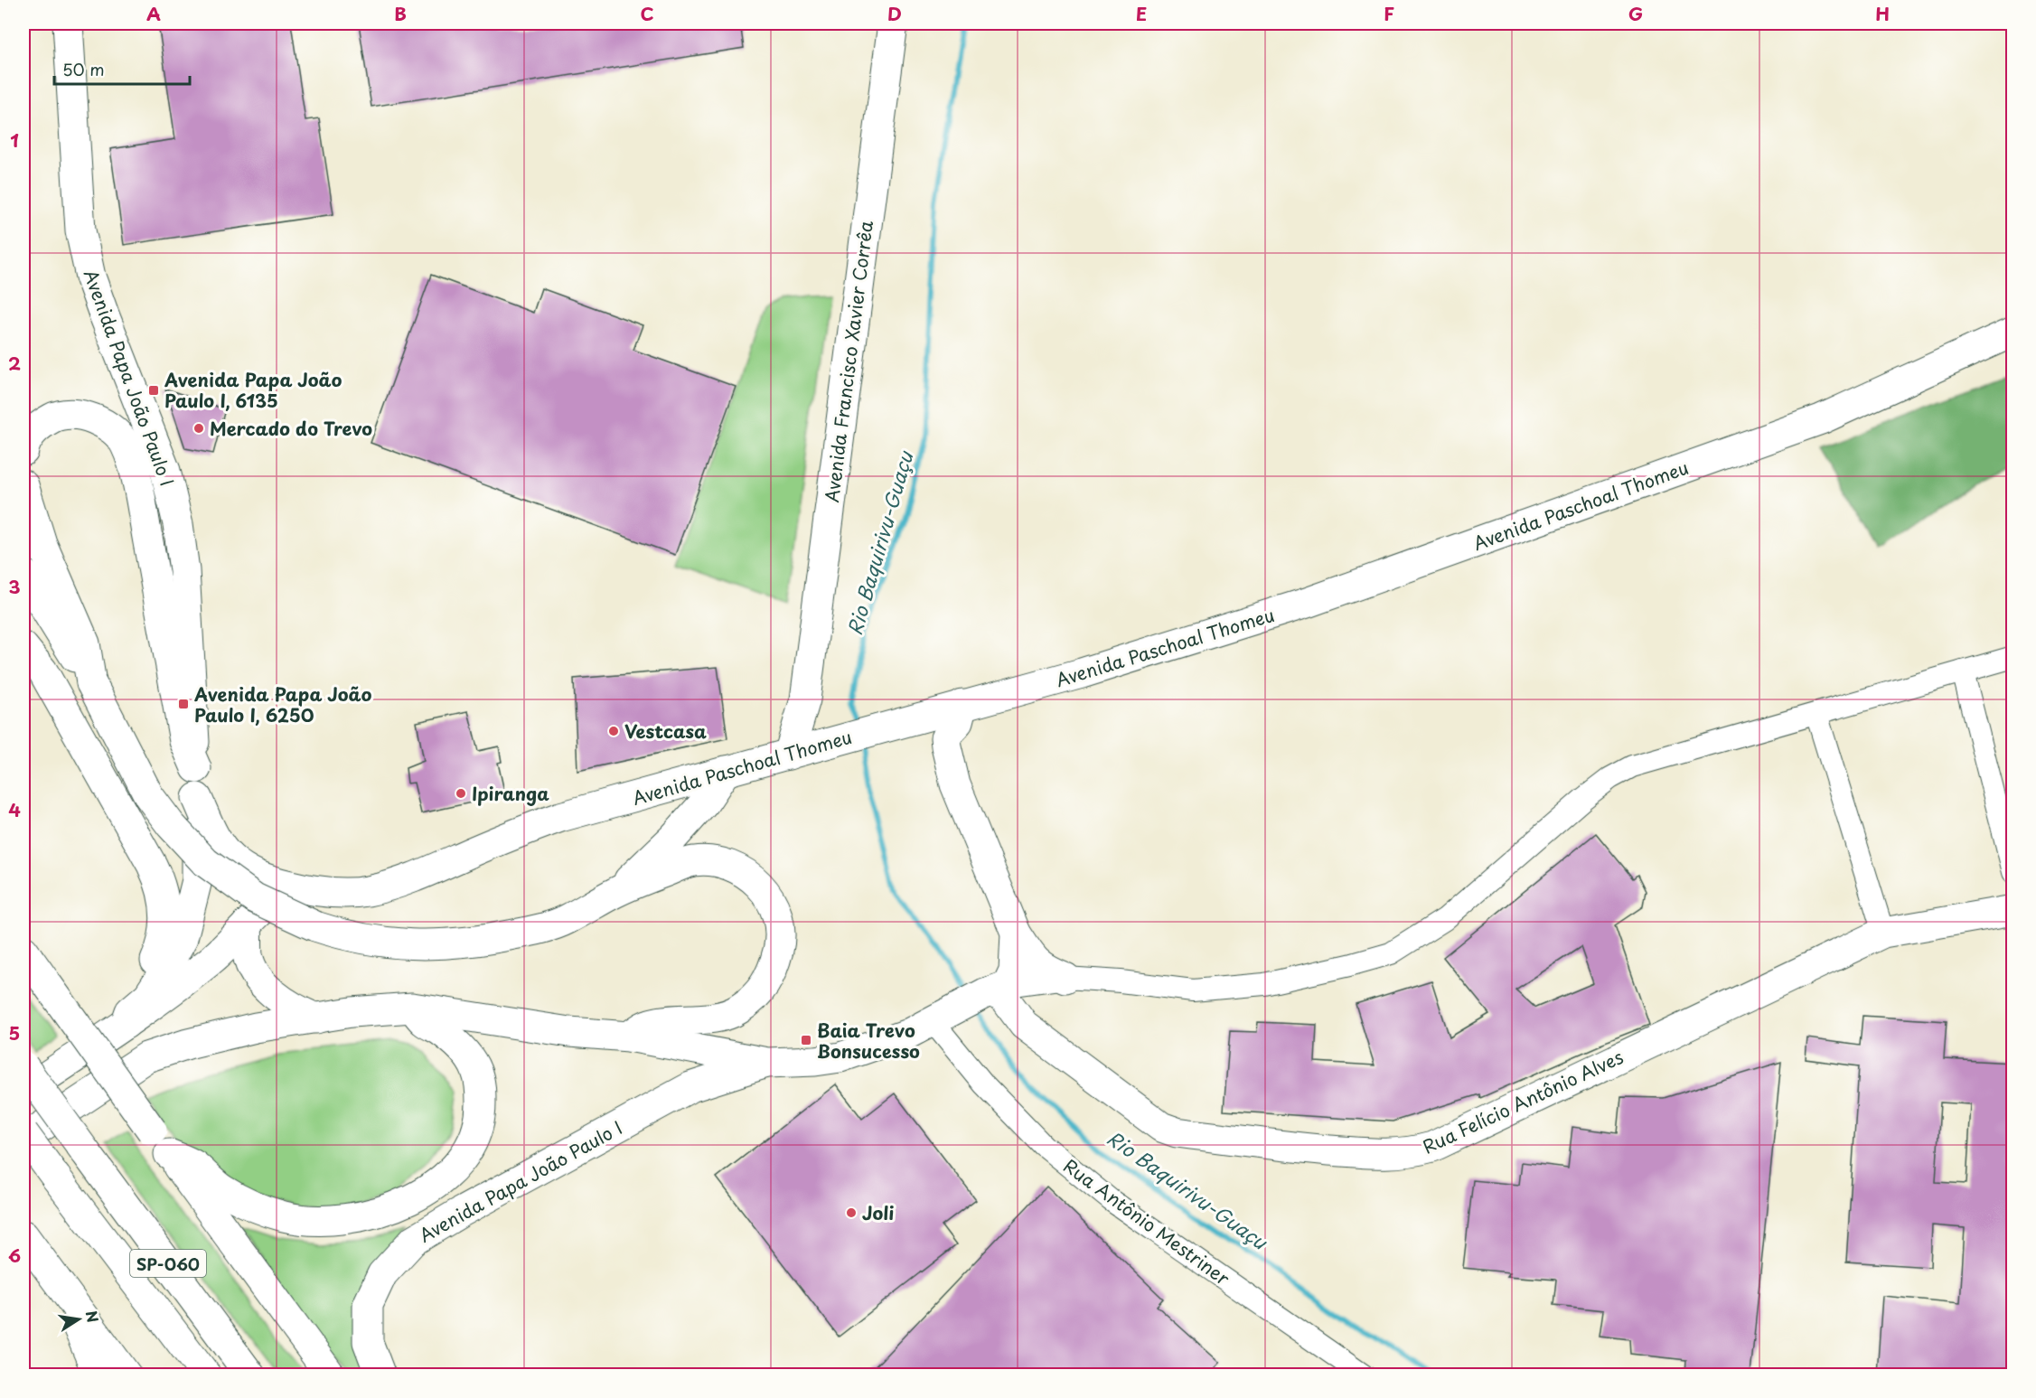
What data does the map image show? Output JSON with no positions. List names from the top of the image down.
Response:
{
  "streets": {
    "main road": [
      "Avenida Francisco Xavier Corrêa",
      "Avenida Papa João Paulo I",
      "Avenida Paschoal Thomeu",
      "Rua Felício Antônio Alves",
      "SP-060"
    ],
    "street": ["Rua Antônio Mestriner"]
  },
  "crossings": [
    ["Avenida Francisco Xavier Corrêa", "Avenida Paschoal Thomeu"],
    ["Avenida Papa João Paulo I", "Avenida Paschoal Thomeu"]
  ],
  "water": ["Rio Baquirivu-Guaçu"],
  "places": {
    "transit": ["Avenida Papa João Paulo I, 6135", "Avenida Papa João Paulo I, 6250", "Baia Trevo Bonsucesso"],
    "other": [
      "Mercado do Trevo",
      "Vestcasa",
      "Ipiranga",
      "Joli"
    ]
  },
  "scale_bar": "50 m",
  "north": "right",
  "grid": {
    "columns": [
      "A",
      "B",
      "C",
      "D",
      "E",
      "F",
      "G",
      "H"
    ],
    "rows": [
      "1",
      "2",
      "3",
      "4",
      "5",
      "6"
    ]
  }
}
